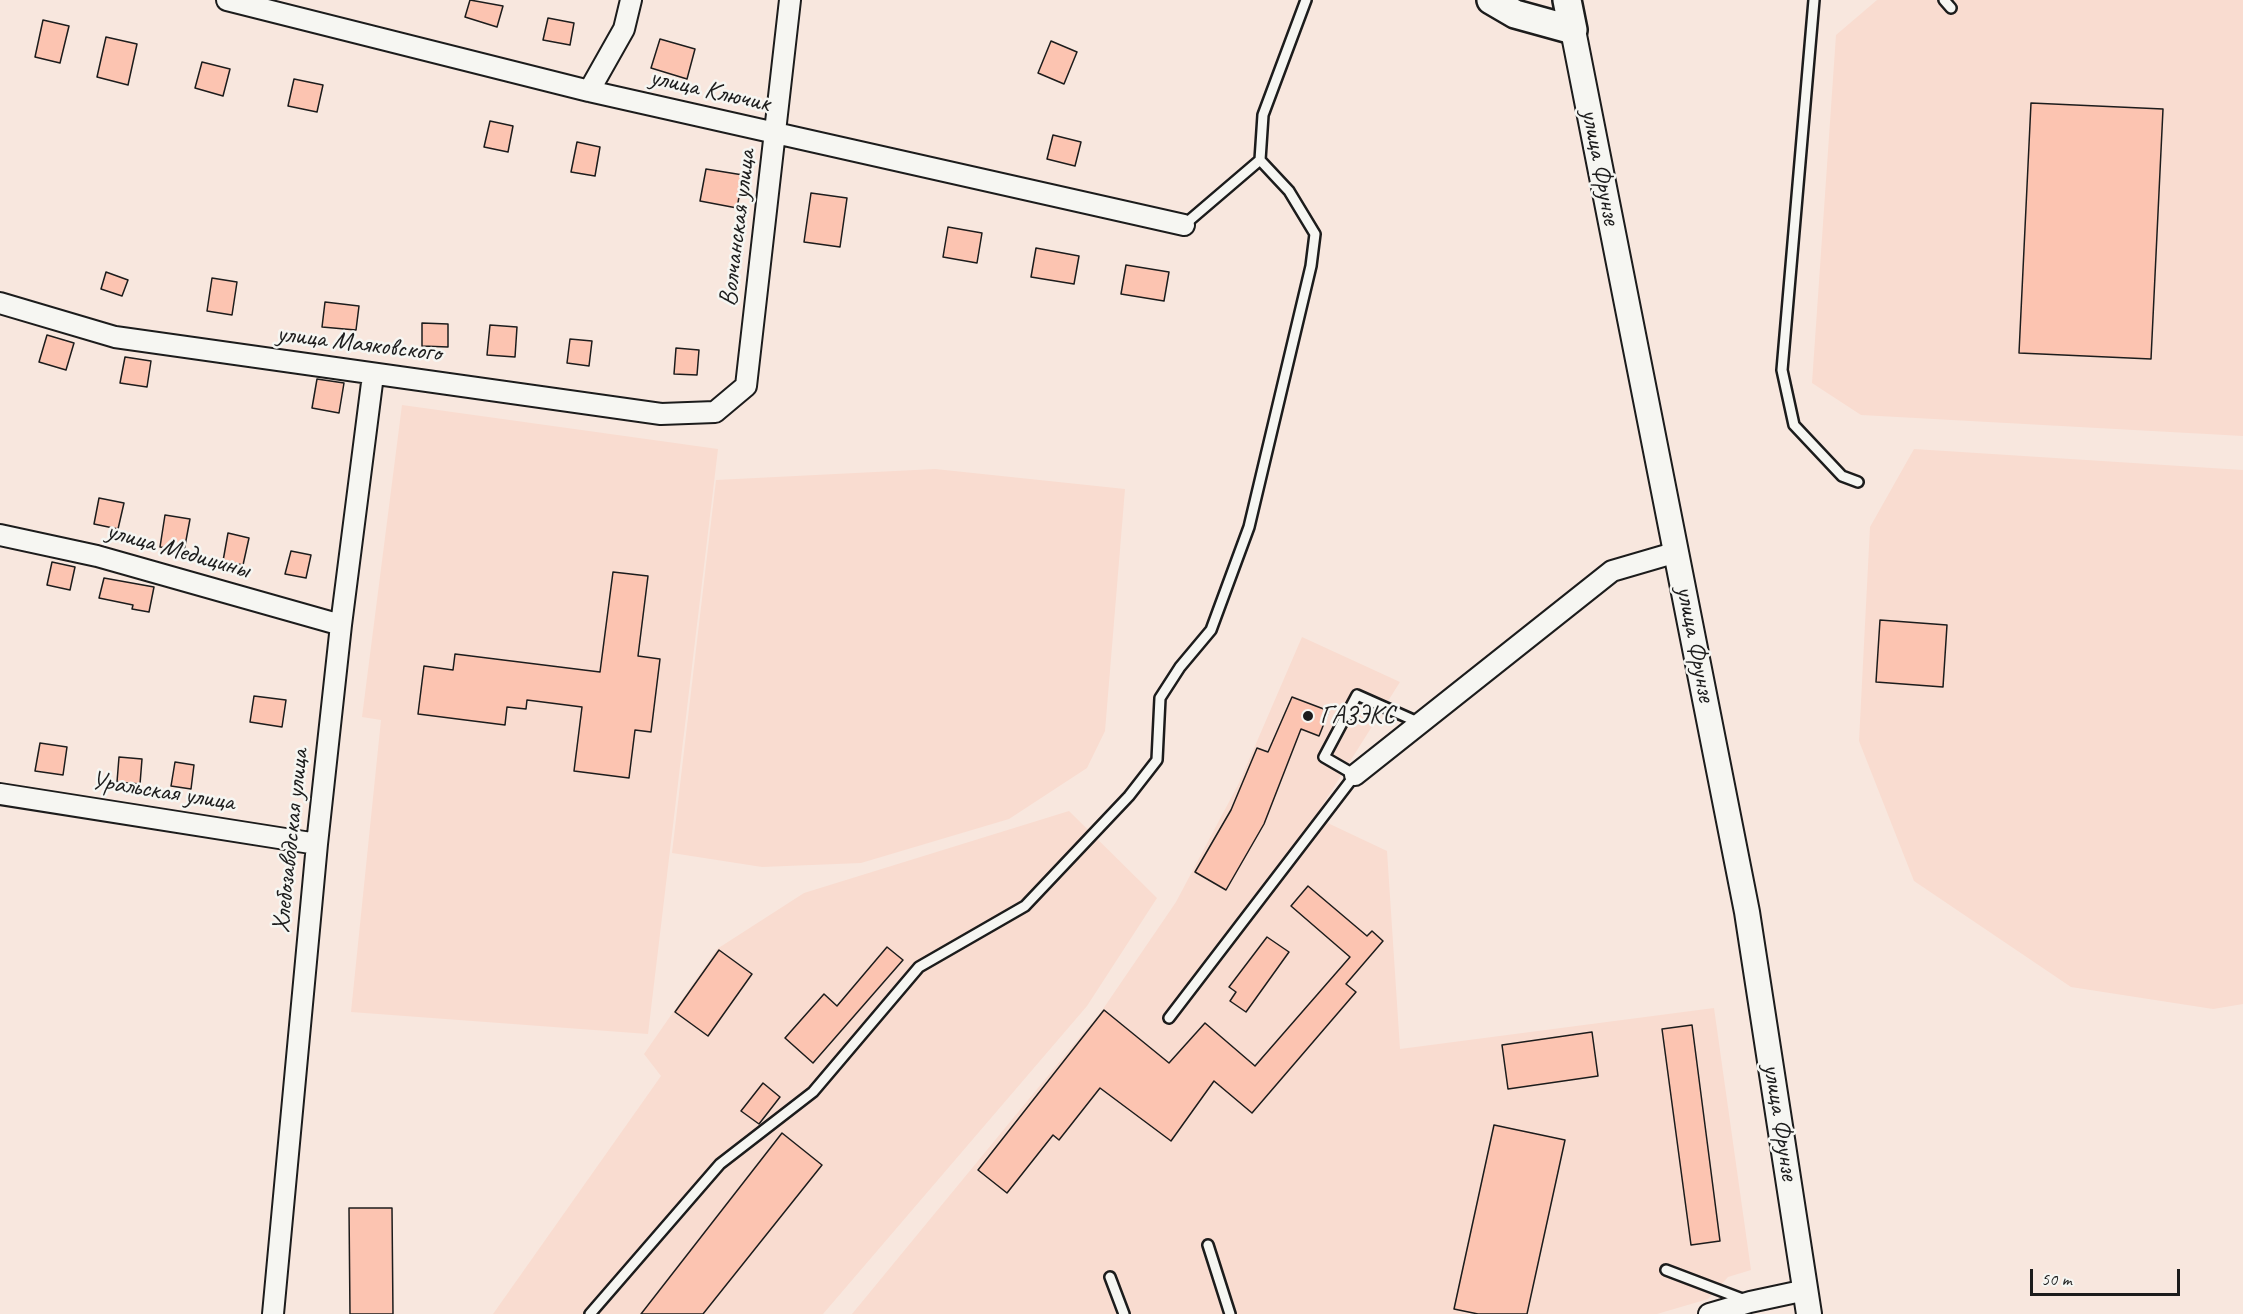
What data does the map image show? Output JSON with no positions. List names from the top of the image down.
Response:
{
  "streets": {
    "main road": ["улица Фрунзе"],
    "street": [
      "улица Ключик",
      "Волчанская улица",
      "улица Маяковского",
      "улица Медицины",
      "Уральская улица",
      "Хлебозаводская улица"
    ]
  },
  "crossings": [
    ["улица Ключик", "Волчанская улица"],
    ["Волчанская улица", "улица Маяковского"],
    ["улица Маяковского", "Хлебозаводская улица"],
    ["улица Медицины", "Хлебозаводская улица"],
    ["Уральская улица", "Хлебозаводская улица"]
  ],
  "places": ["ГАЗЭКС"],
  "scale_bar": "50 m"
}
